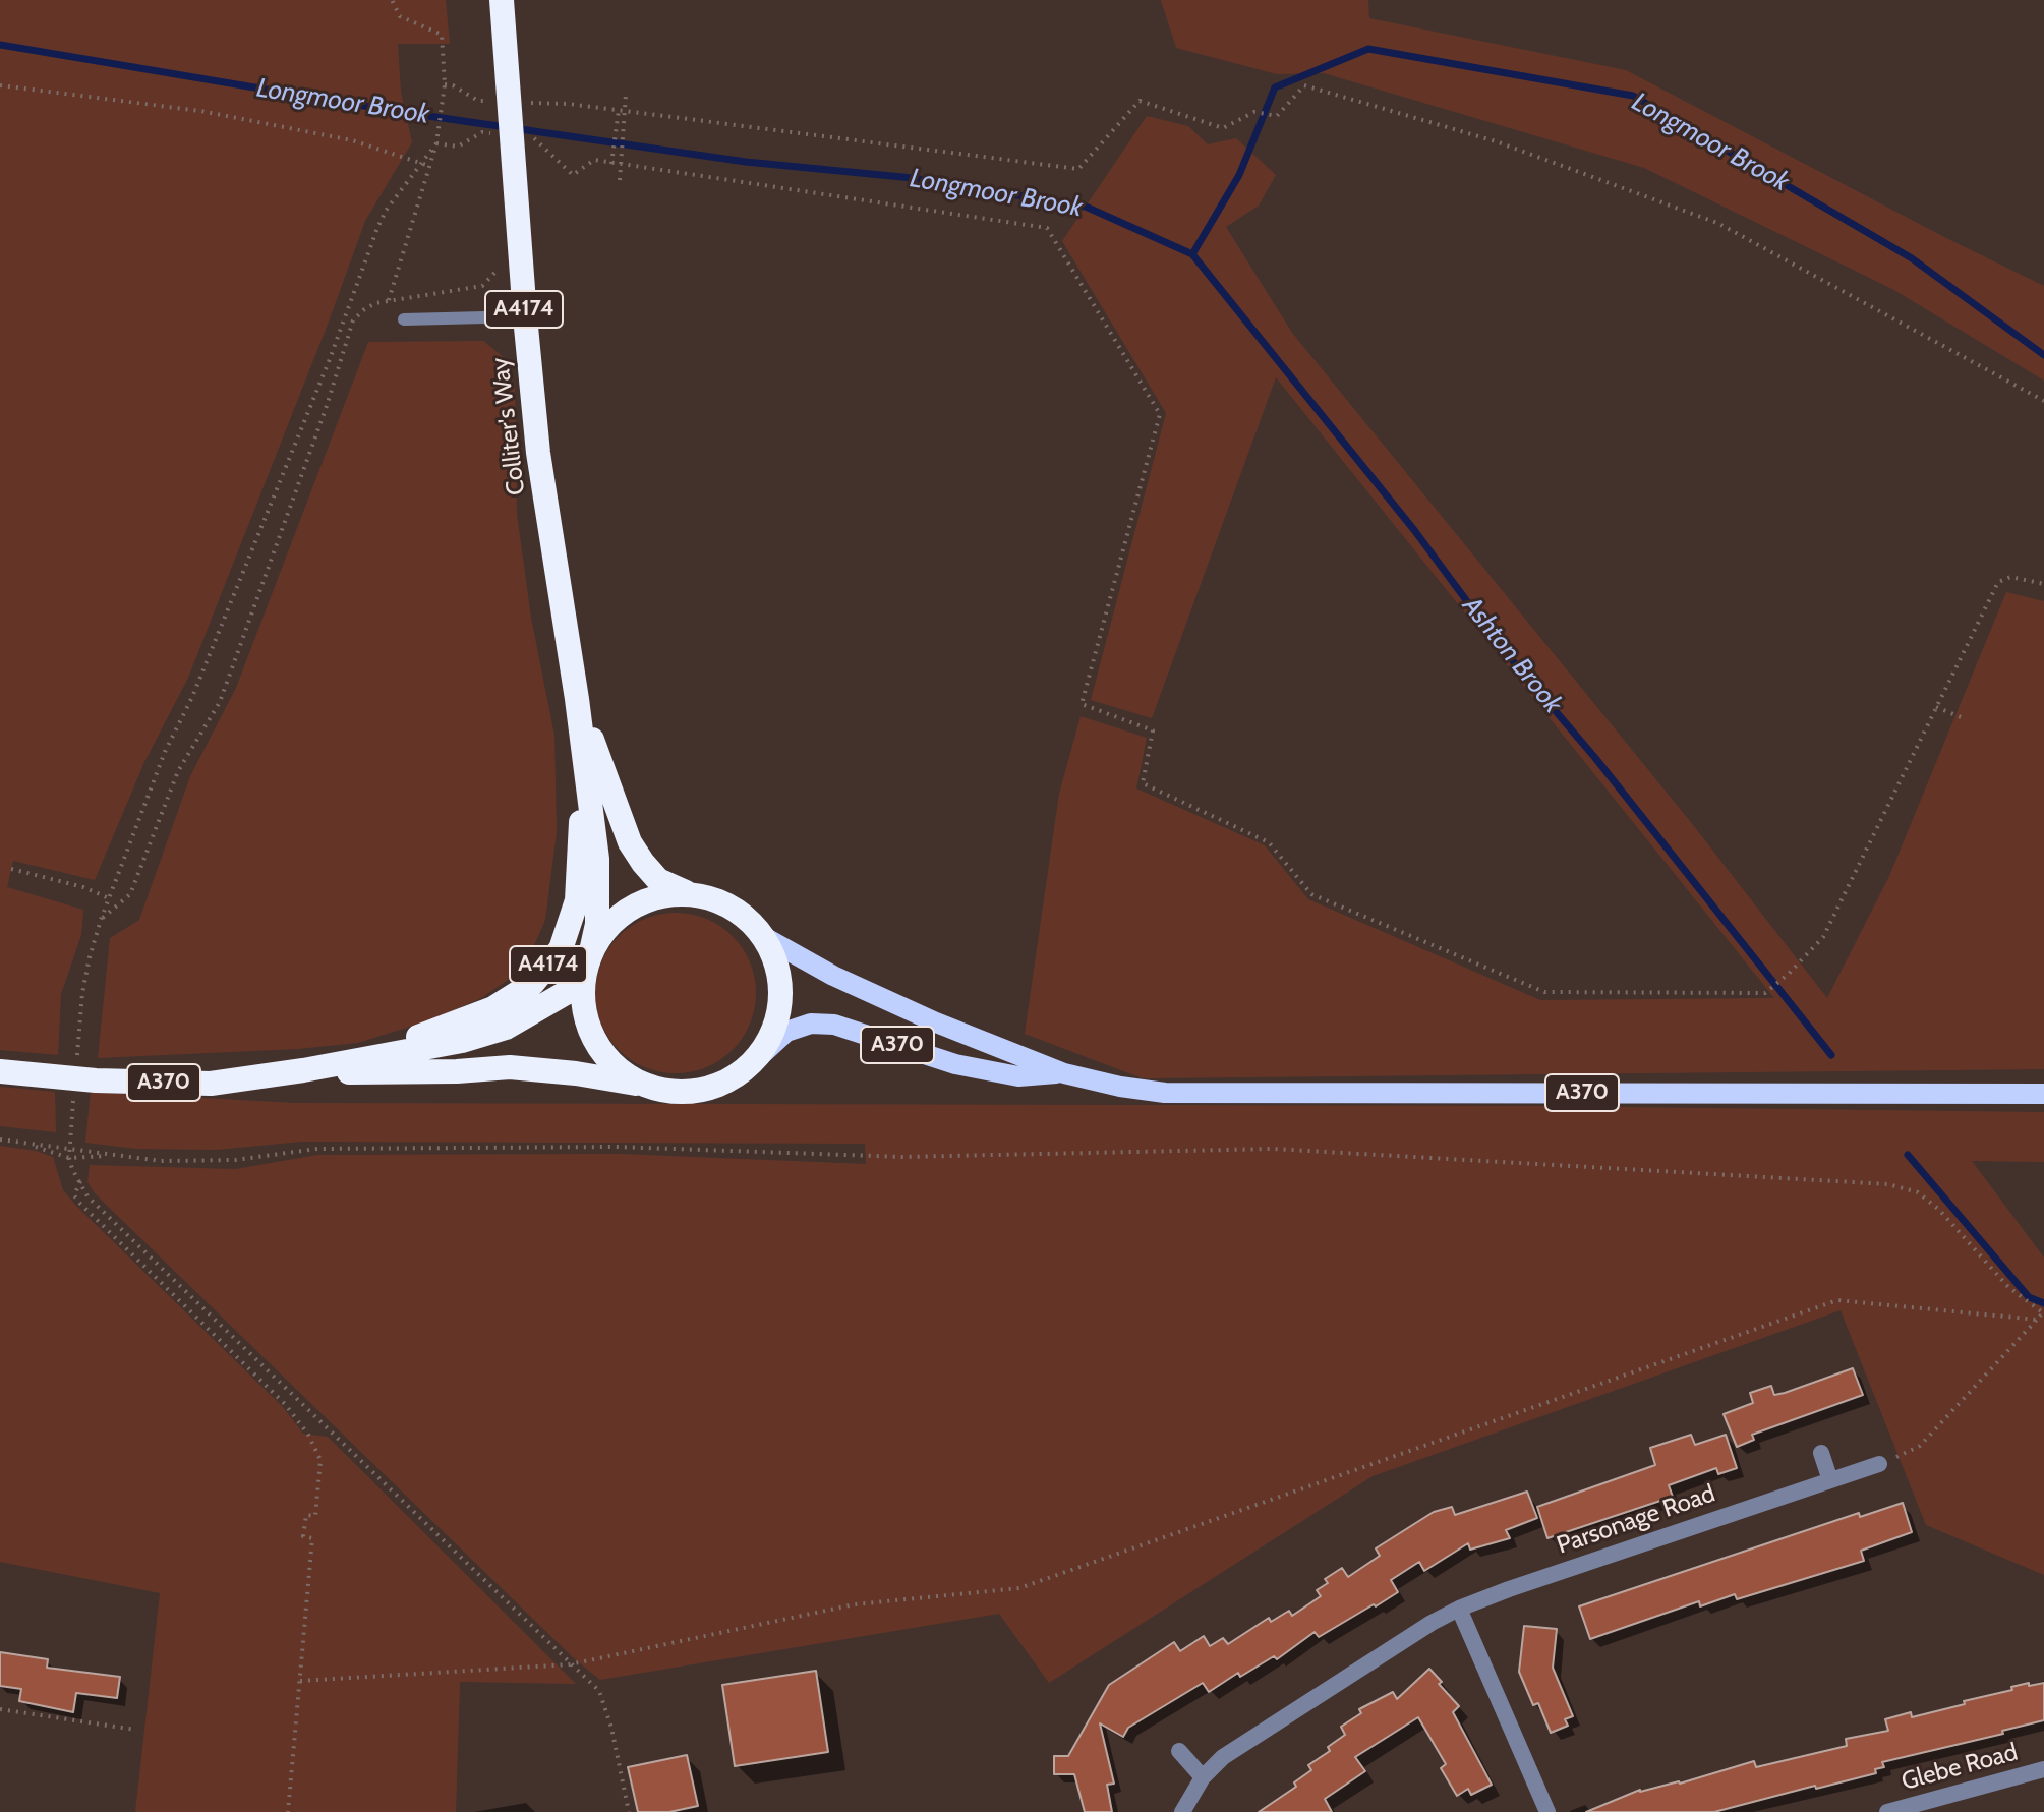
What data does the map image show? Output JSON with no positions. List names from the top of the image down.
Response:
{
  "streets": {
    "highway": ["A4174", "Colliter's Way", "A370"],
    "street": ["Parsonage Road", "Glebe Road"]
  },
  "crossings": [
    ["A4174", "Colliter's Way"],
    ["A4174", "A370"],
    ["Colliter's Way", "A370"]
  ],
  "water": ["Longmoor Brook", "Ashton Brook"]
}
